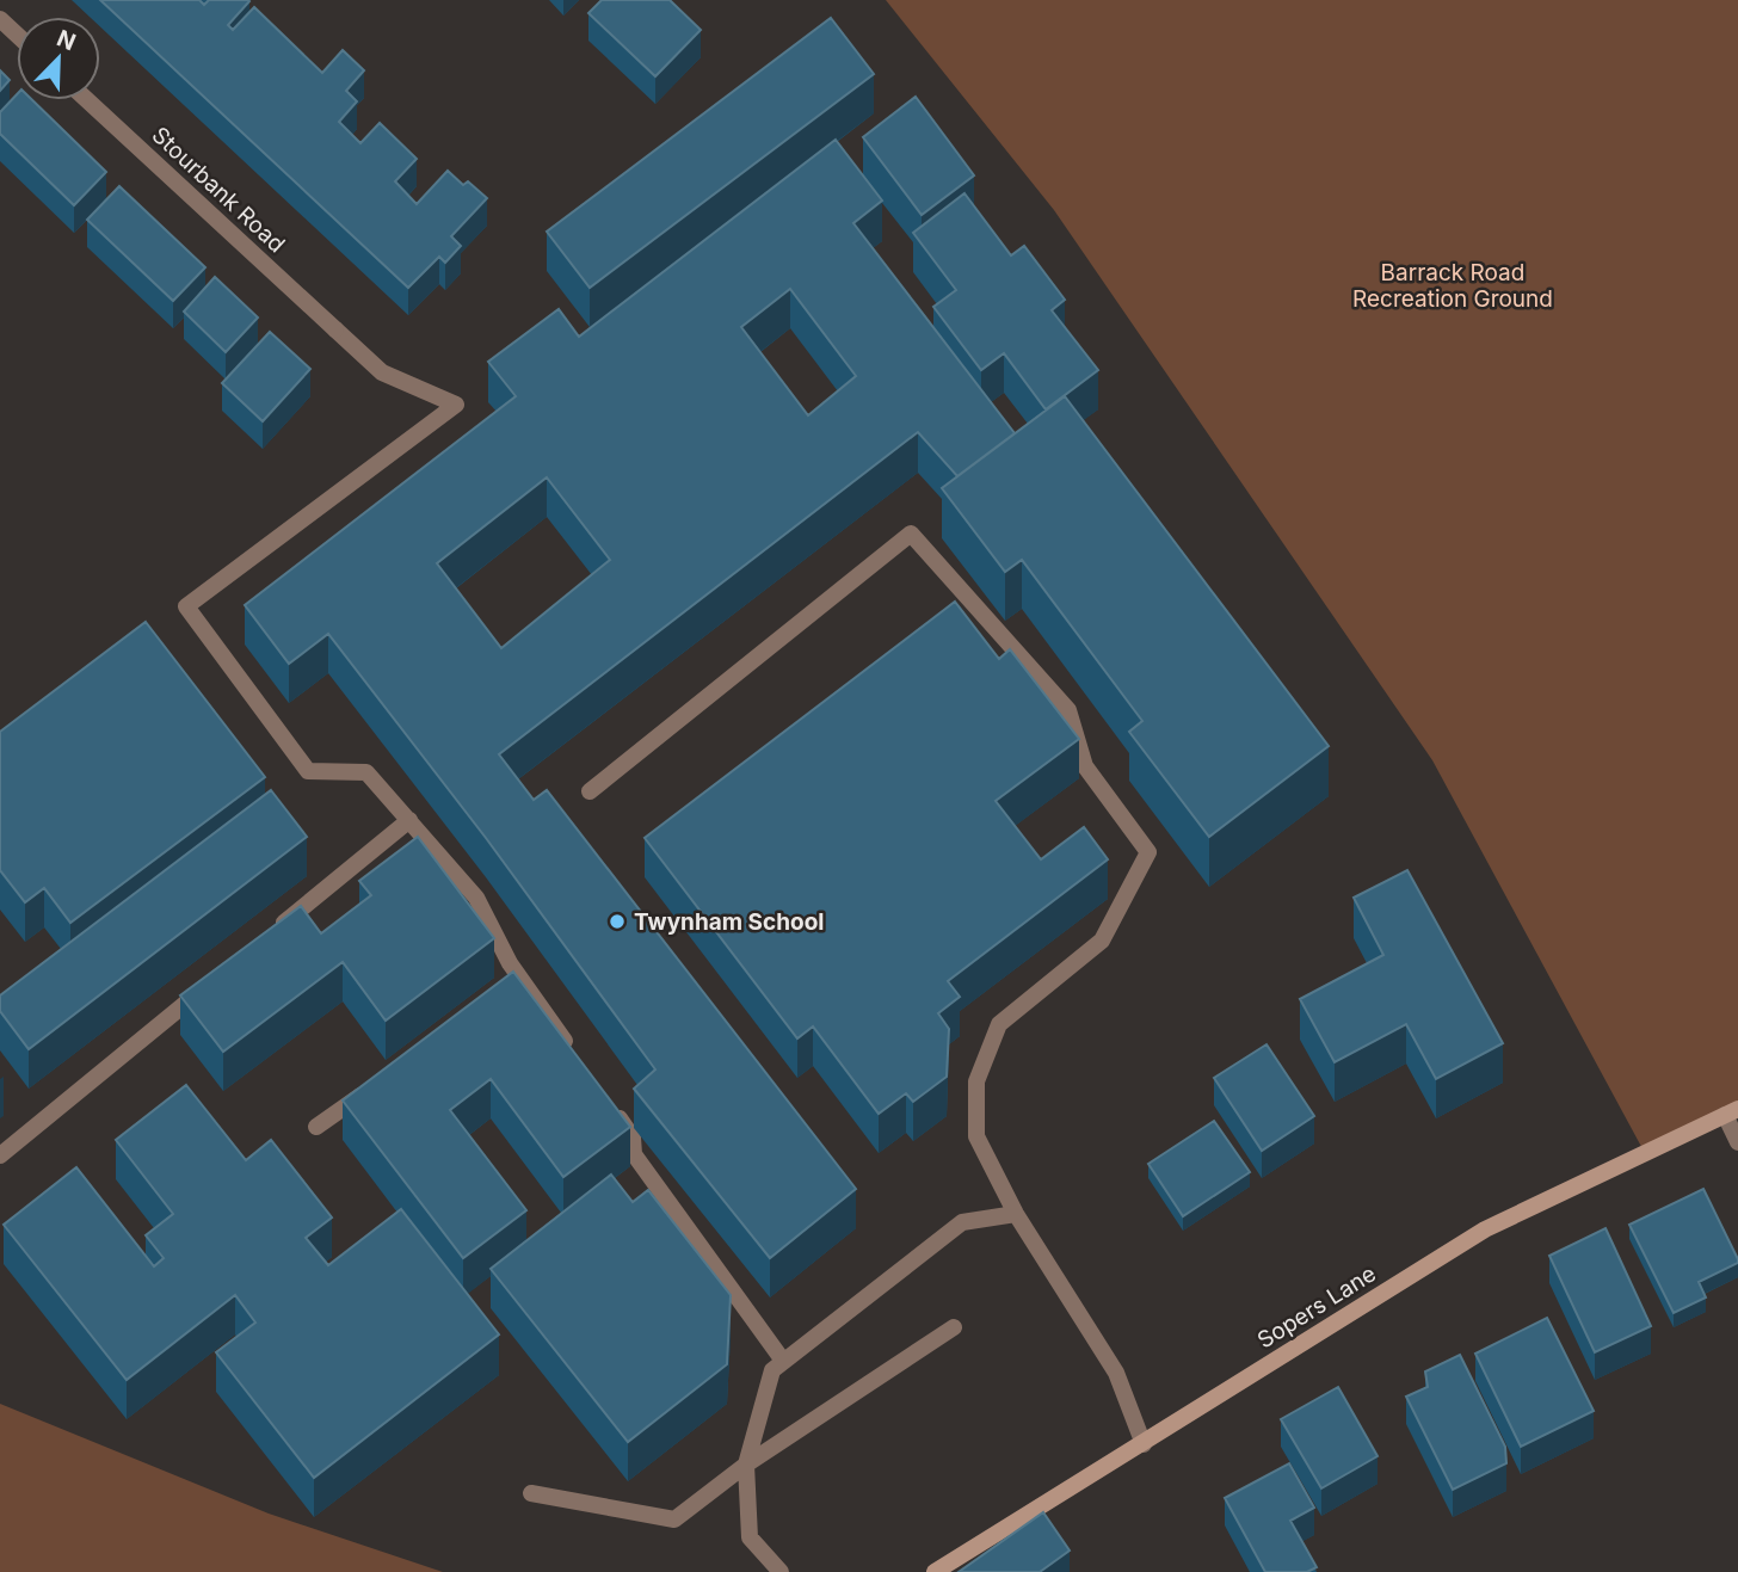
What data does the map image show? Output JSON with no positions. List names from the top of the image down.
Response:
{
  "streets": {
    "street": ["Stourbank Road", "Sopers Lane"]
  },
  "parks": ["Barrack Road Recreation Ground"],
  "places": ["Twynham School"],
  "north": "top right"
}
